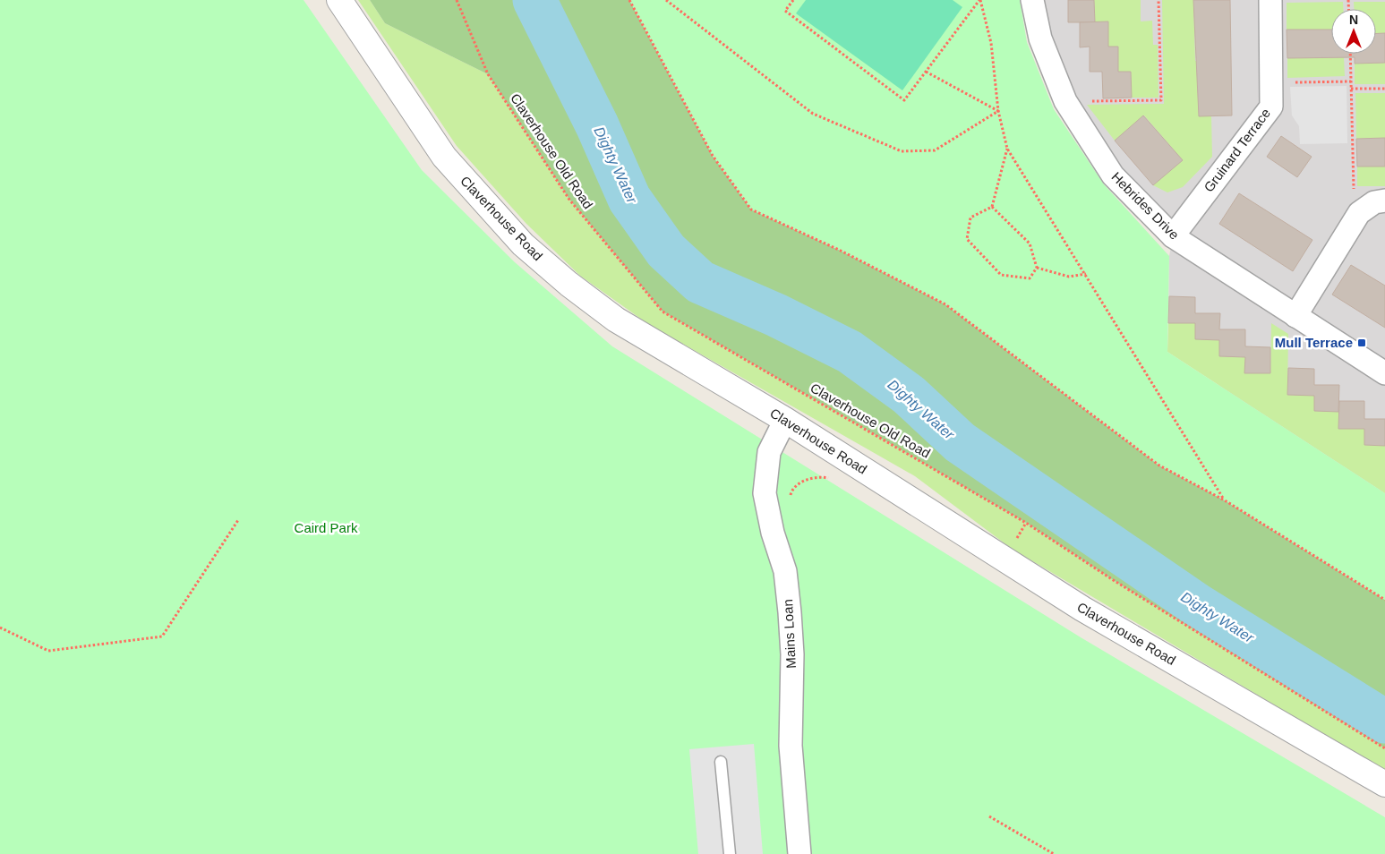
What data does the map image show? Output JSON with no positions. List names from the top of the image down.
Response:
{
  "streets": {
    "street": [
      "Gruinard Terrace",
      "Hebrides Drive",
      "Claverhouse Road",
      "Mains Loan"
    ],
    "path": ["Claverhouse Old Road"]
  },
  "crossings": [
    ["Gruinard Terrace", "Hebrides Drive"],
    ["Claverhouse Road", "Mains Loan"]
  ],
  "water": ["Dighty Water"],
  "parks": ["Caird Park"],
  "places": {
    "transit": ["Mull Terrace"]
  },
  "north": "top"
}
